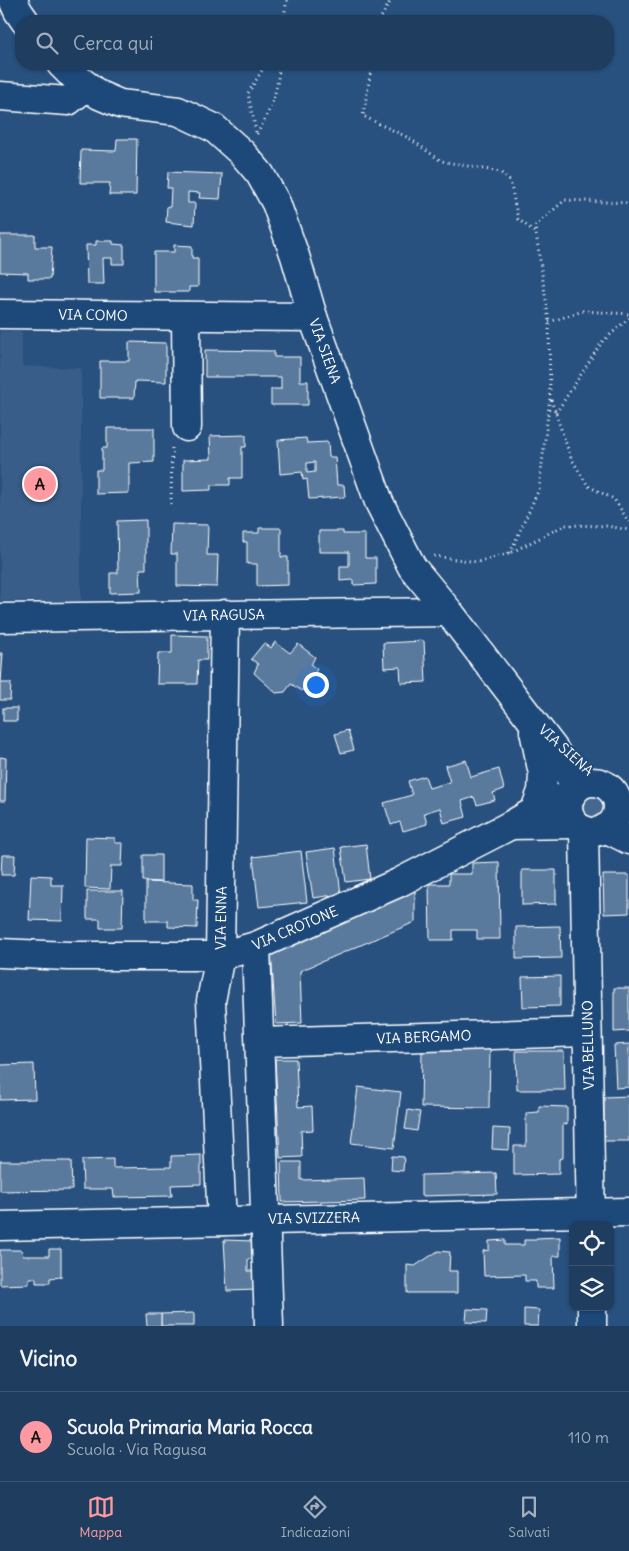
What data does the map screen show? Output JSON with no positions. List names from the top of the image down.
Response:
{
  "streets": {
    "street": [
      "VIA COMO",
      "VIA SIENA",
      "VIA RAGUSA",
      "VIA ENNA",
      "VIA CROTONE",
      "VIA BERGAMO",
      "VIA BELLUNO",
      "VIA SVIZZERA"
    ]
  },
  "crossings": [
    ["VIA COMO", "VIA SIENA"],
    ["VIA SIENA", "VIA RAGUSA"],
    ["VIA SIENA", "VIA CROTONE"],
    ["VIA SIENA", "VIA BELLUNO"],
    ["VIA RAGUSA", "VIA ENNA"],
    ["VIA ENNA", "VIA CROTONE"],
    ["VIA ENNA", "VIA SVIZZERA"],
    ["VIA CROTONE", "VIA BELLUNO"],
    ["VIA BERGAMO", "VIA BELLUNO"],
    ["VIA BELLUNO", "VIA SVIZZERA"]
  ],
  "page": {
    "search": "Cerca qui",
    "pins": "A",
    "heading": "Vicino",
    "list": [
      {
        "mark": "A",
        "name": "Scuola Primaria Maria Rocca",
        "note": "Scuola · Via Ragusa",
        "value": "110 m"
      }
    ],
    "nav": ["Mappa", "Indicazioni", "Salvati"]
  }
}
